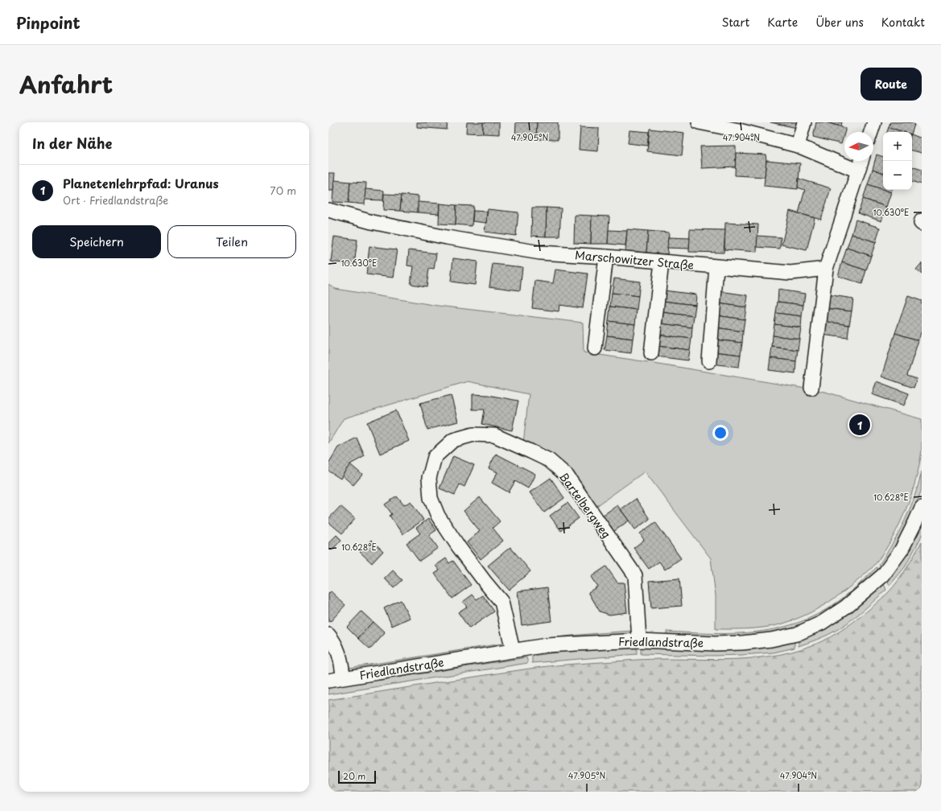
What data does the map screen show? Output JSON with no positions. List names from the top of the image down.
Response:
{
  "streets": {
    "street": ["Marschowitzer Straße", "Bartelbergweg", "Friedlandstraße"]
  },
  "crossings": [
    ["Bartelbergweg", "Friedlandstraße"]
  ],
  "scale_bar": "20 m",
  "north": "left",
  "page": {
    "header": "Pinpoint",
    "nav": [
      "Start",
      "Karte",
      "Über uns",
      "Kontakt"
    ],
    "title": "Anfahrt",
    "buttons": [
      "Route",
      ["Speichern", "Teilen"]
    ],
    "heading": "In der Nähe",
    "map_buttons": ["+", "−"],
    "list": [
      {
        "mark": "1",
        "name": "Planetenlehrpfad: Uranus",
        "note": "Ort · Friedlandstraße",
        "value": "70 m"
      }
    ],
    "pins": "1",
    "scale": "20 m"
  },
  "coordinates": [
    "47.905°N",
    "47.904°N",
    "10.630°E",
    "10.628°E"
  ]
}
